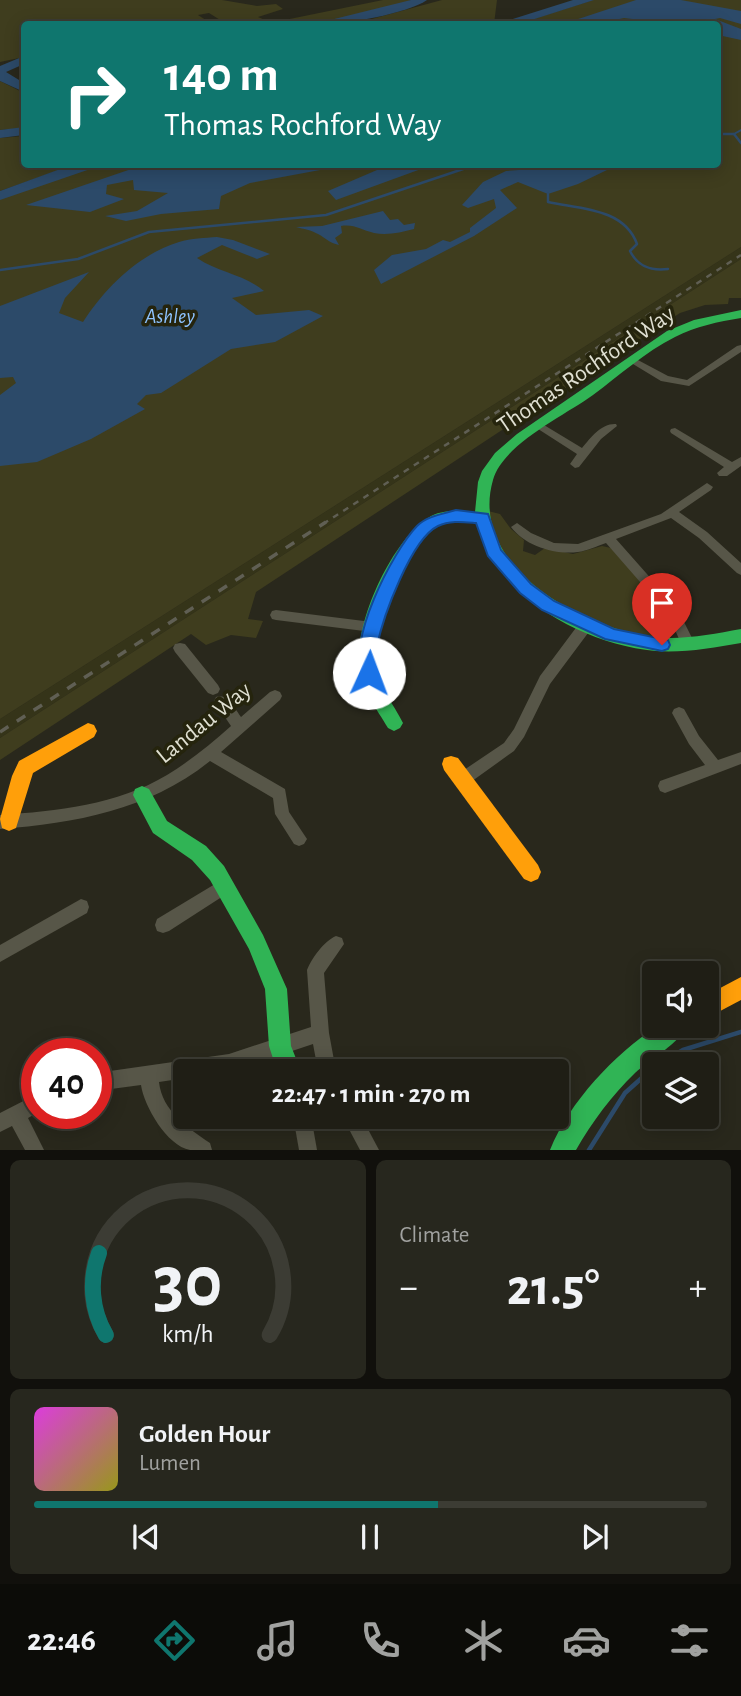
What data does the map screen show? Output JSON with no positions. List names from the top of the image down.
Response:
{
  "streets": {
    "street": ["Thomas Rochford Way", "Landau Way"]
  },
  "water": ["Ashley"],
  "page": {
    "turn": ["140 m", "Thomas Rochford Way"],
    "limit": "40",
    "trip": "22:47 · 1 min · 270 m",
    "tile": "Climate",
    "heat": ["−", "21.5°", "+"],
    "song": ["Golden Hour", "Lumen"],
    "tabs": "22:46",
    "gauge": ["30", "km/h"]
  }
}
